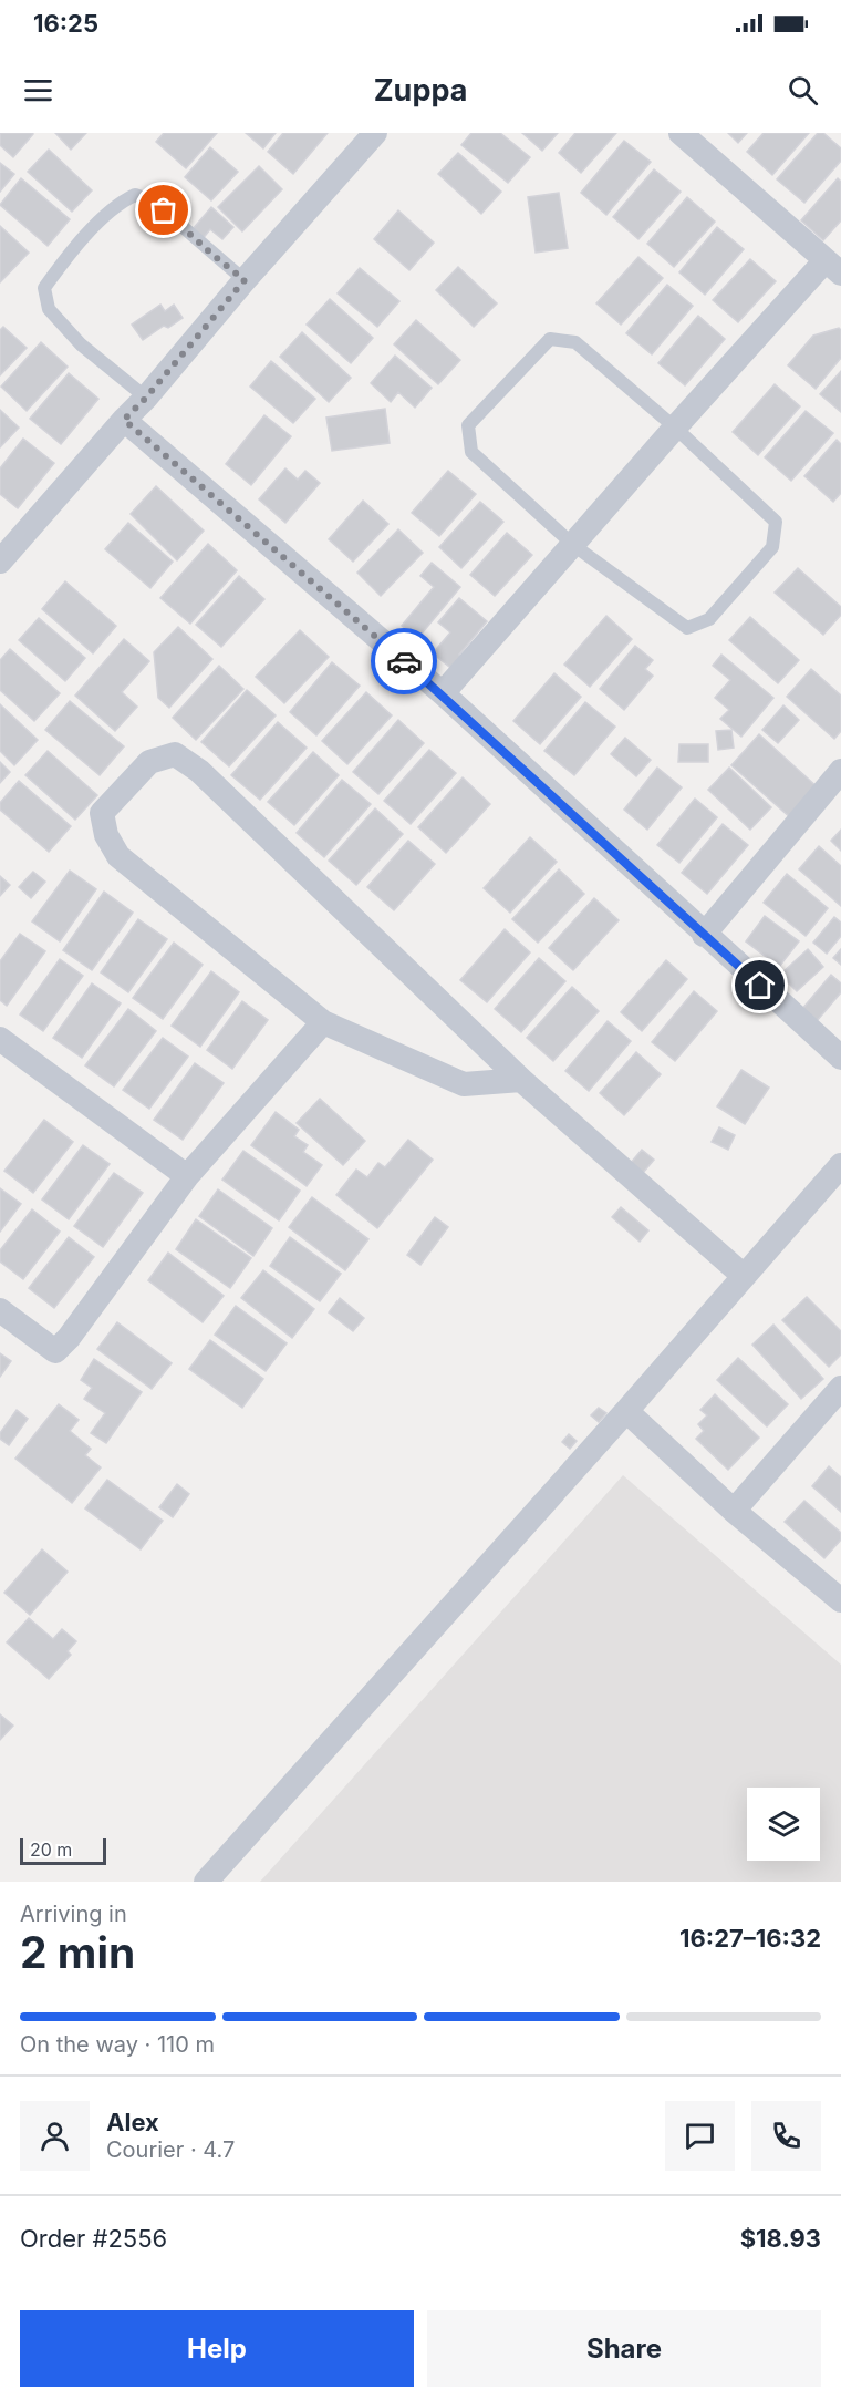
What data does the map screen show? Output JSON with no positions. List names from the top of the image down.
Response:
{
  "scale_bar": "20 m",
  "page": {
    "status": "16:25",
    "header": "Zuppa",
    "scale": "20 m",
    "heading": ["2 min", "Arriving in", "16:27–16:32"],
    "panel": [
      "Alex",
      "Courier · 4.7",
      "Order #2556",
      "$18.93"
    ],
    "bar": "On the way · 110 m",
    "buttons": ["Help", "Share"]
  }
}
